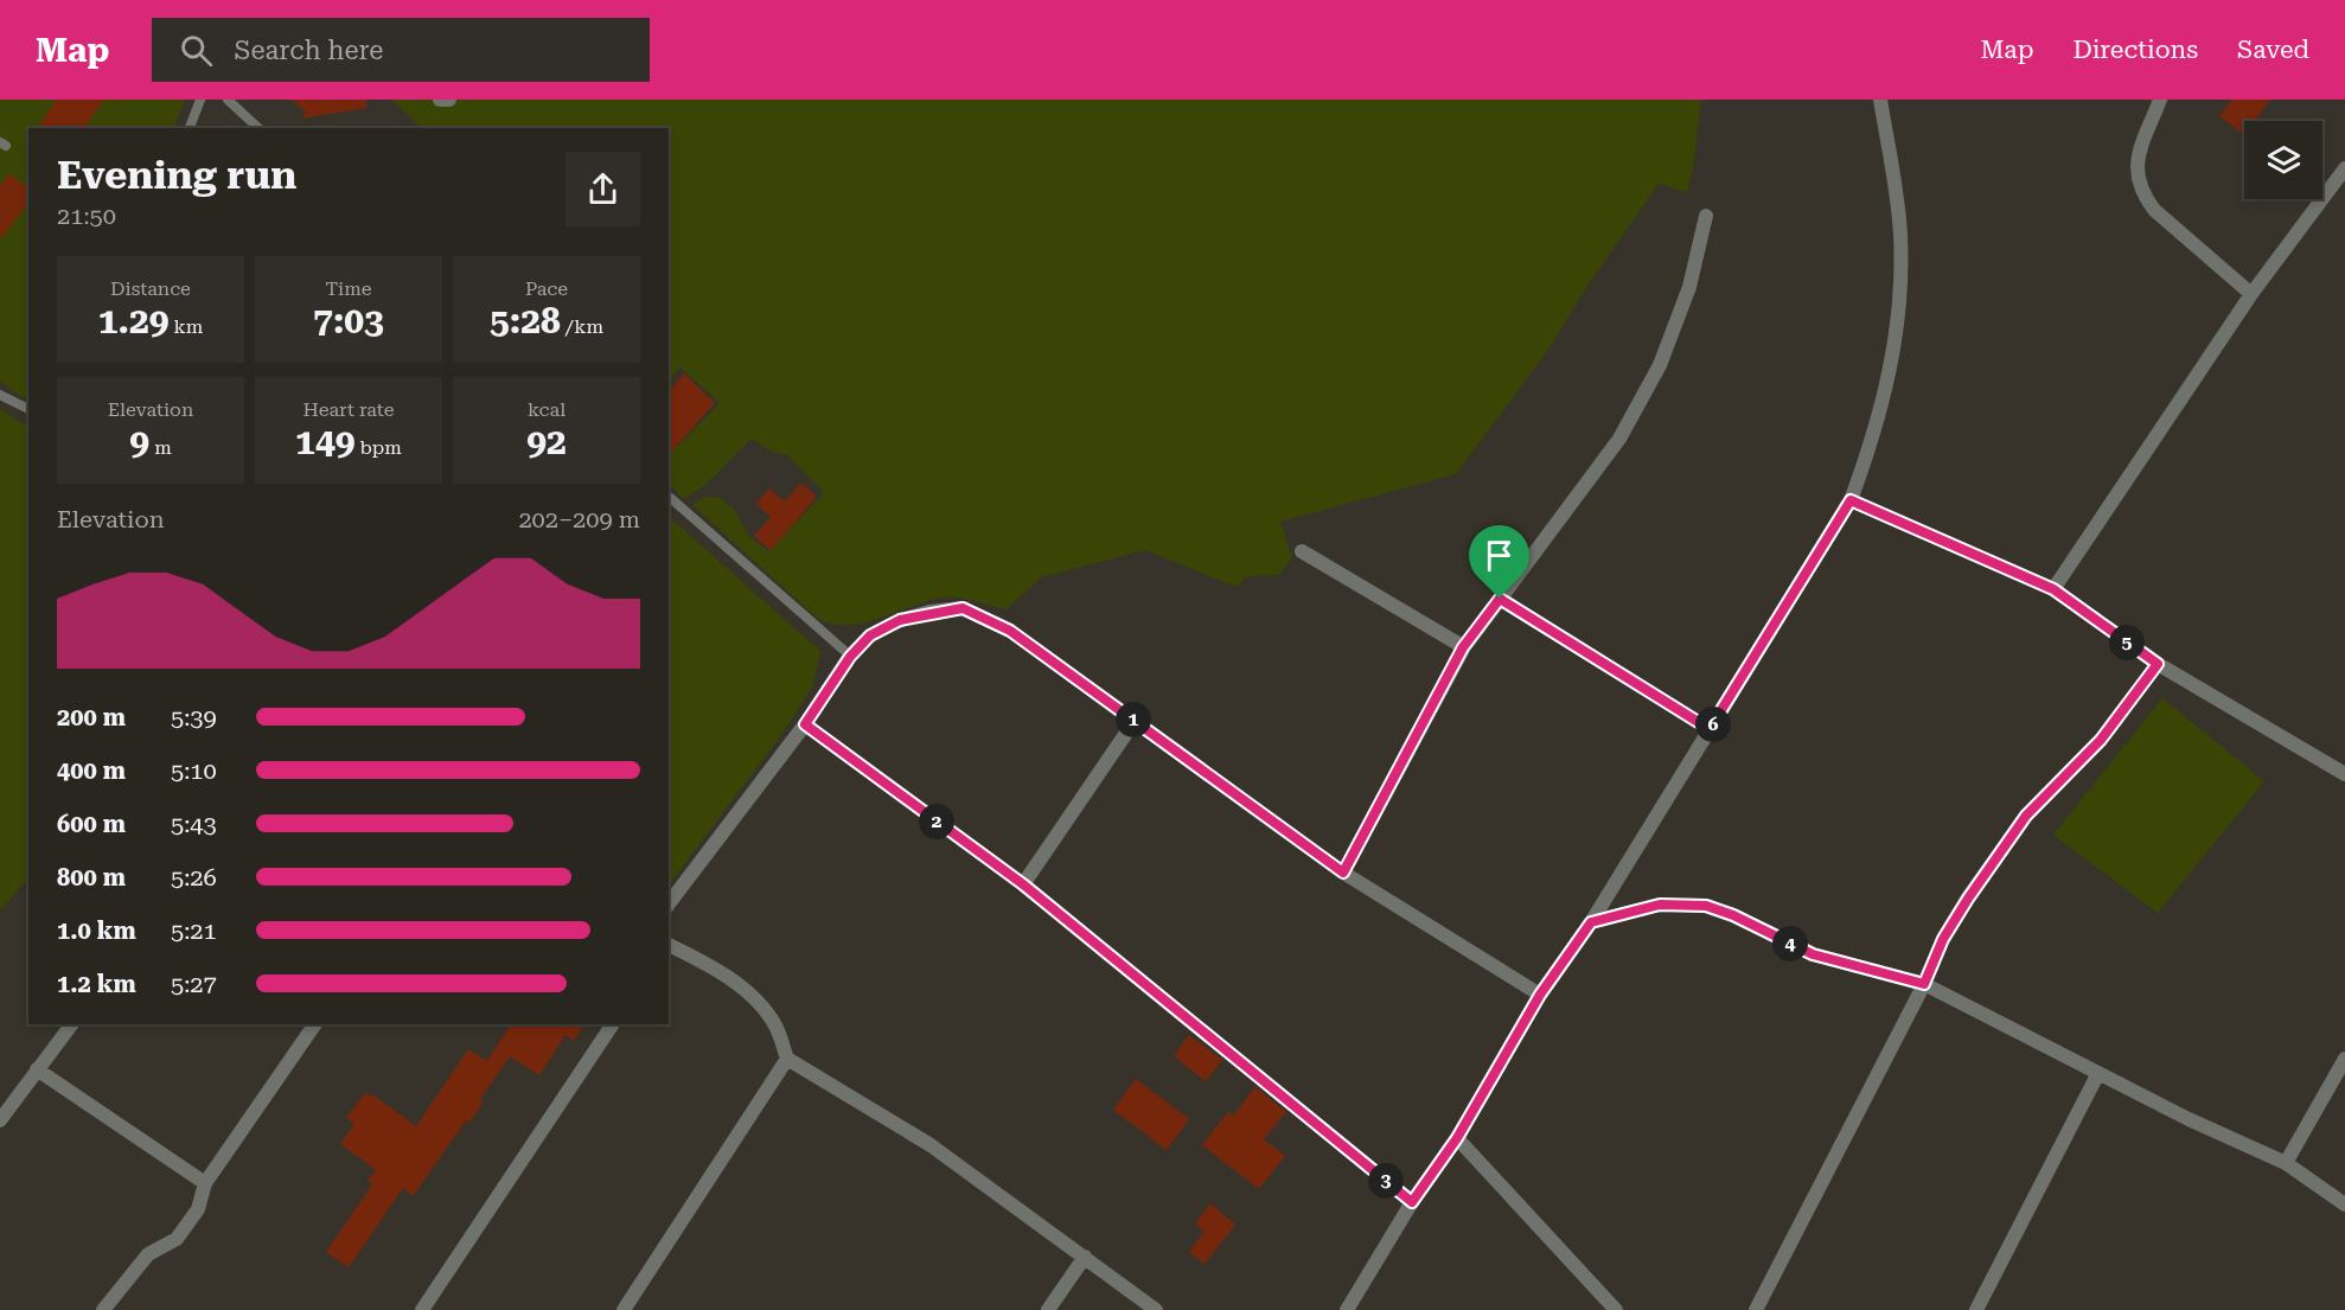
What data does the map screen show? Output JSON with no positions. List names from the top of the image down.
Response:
{
  "page": {
    "header": "Map",
    "search": "Search here",
    "nav": ["Map", "Directions", "Saved"],
    "heading": ["Evening run", "21:50"],
    "stats": [
      ["Distance", "1.29 km"],
      ["Time", "7:03"],
      ["Pace", "5:28 /km"],
      ["Elevation", "9 m"],
      ["Heart rate", "149 bpm"],
      ["kcal", "92"]
    ],
    "chart": ["Elevation", "202–209 m"],
    "pins": [
      "5",
      "1",
      "6",
      "2",
      "4",
      "3"
    ],
    "list": [
      {
        "name": "200 m",
        "note": "5:39"
      },
      {
        "name": "400 m",
        "note": "5:10"
      },
      {
        "name": "600 m",
        "note": "5:43"
      },
      {
        "name": "800 m",
        "note": "5:26"
      },
      {
        "name": "1.0 km",
        "note": "5:21"
      },
      {
        "name": "1.2 km",
        "note": "5:27"
      }
    ]
  }
}
